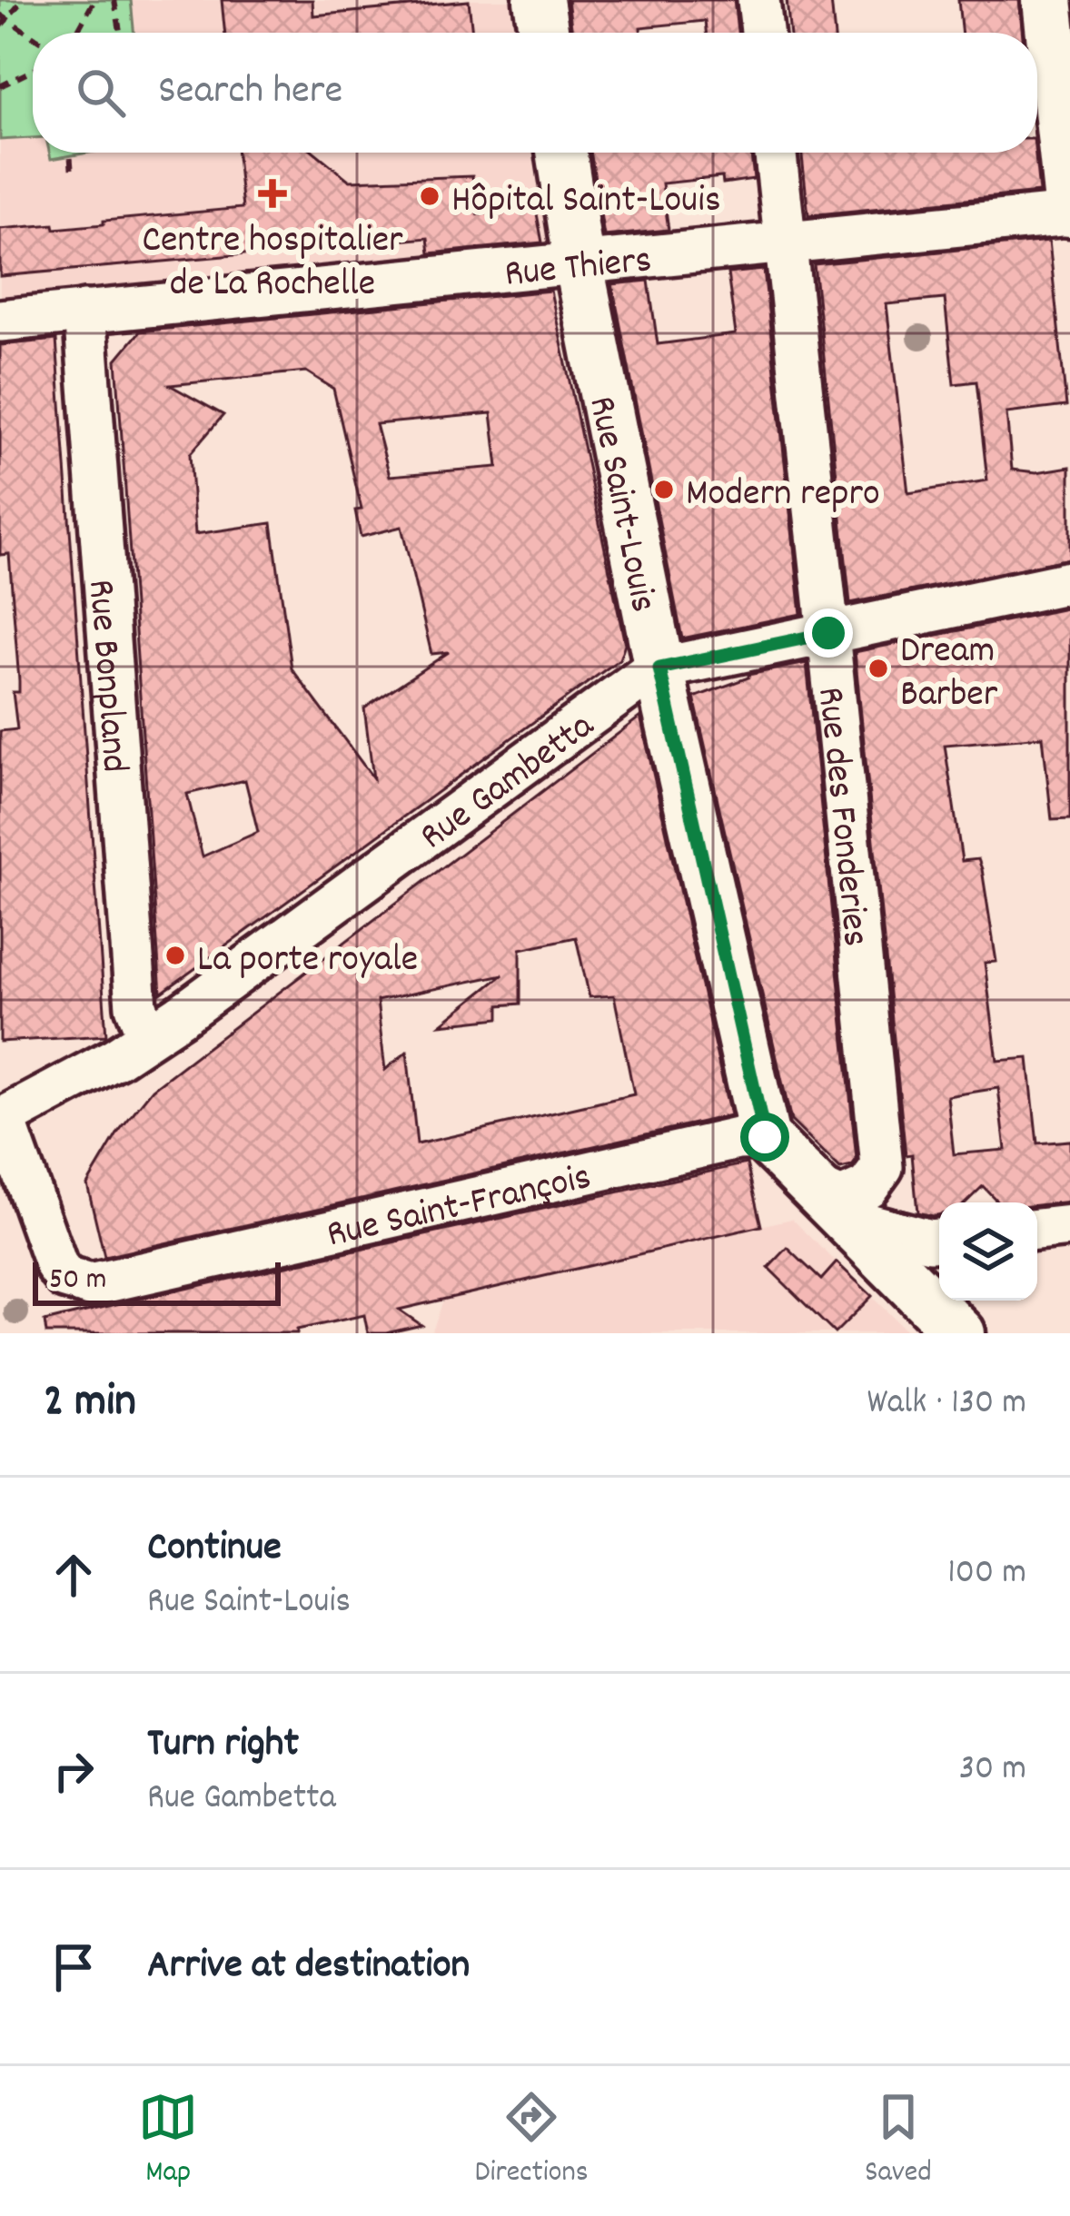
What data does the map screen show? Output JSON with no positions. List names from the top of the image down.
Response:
{
  "streets": {
    "street": [
      "Rue Thiers",
      "Rue Saint-Louis",
      "Rue Bonpland",
      "Rue Gambetta",
      "Rue des Fonderies",
      "Rue Saint-François"
    ]
  },
  "crossings": [
    ["Rue Thiers", "Rue Saint-Louis"],
    ["Rue Thiers", "Rue Bonpland"],
    ["Rue Thiers", "Rue des Fonderies"],
    ["Rue Saint-Louis", "Rue Gambetta"],
    ["Rue Saint-Louis", "Rue Saint-François"],
    ["Rue Bonpland", "Rue Gambetta"],
    ["Rue Gambetta", "Rue des Fonderies"],
    ["Rue Gambetta", "Rue Saint-François"]
  ],
  "places": {
    "health": ["Centre hospitalier de La Rochelle"],
    "other": [
      "Hôpital Saint-Louis",
      "Modern repro",
      "Dream Barber",
      "La porte royale"
    ]
  },
  "scale_bar": "50 m",
  "page": {
    "search": "Search here",
    "scale": "50 m",
    "heading": ["2 min", "Walk · 130 m"],
    "list": [
      ["Continue", "Rue Saint-Louis", "100 m"],
      ["Turn right", "Rue Gambetta", "30 m"],
      "Arrive at destination"
    ],
    "nav": ["Map", "Directions", "Saved"]
  }
}
